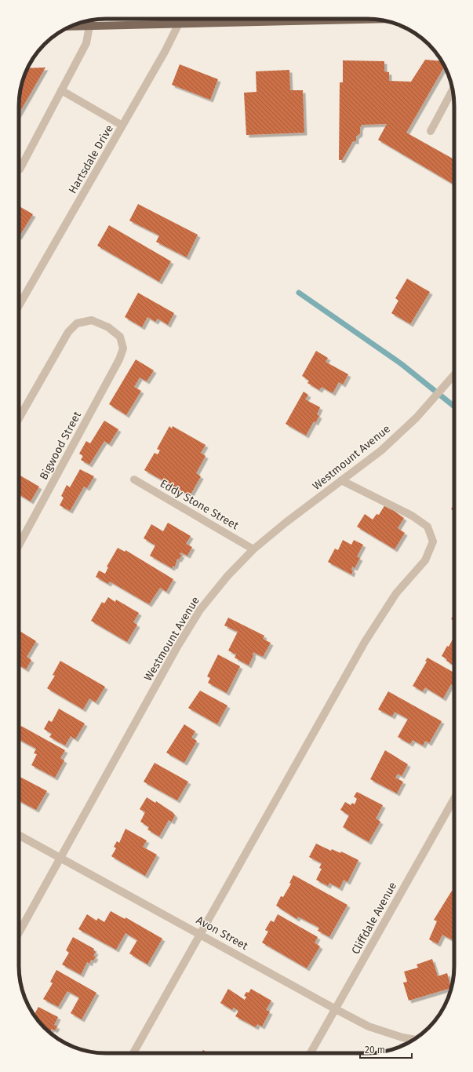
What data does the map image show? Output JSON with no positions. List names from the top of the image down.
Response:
{
  "streets": {
    "street": [
      "Hartsdale Drive",
      "Bigwood Street",
      "Westmount Avenue",
      "Eddy Stone Street",
      "Cliffdale Avenue",
      "Avon Street"
    ]
  },
  "crossings": [
    ["Westmount Avenue", "Eddy Stone Street"],
    ["Westmount Avenue", "Avon Street"],
    ["Cliffdale Avenue", "Avon Street"]
  ],
  "scale_bar": "20 m"
}
